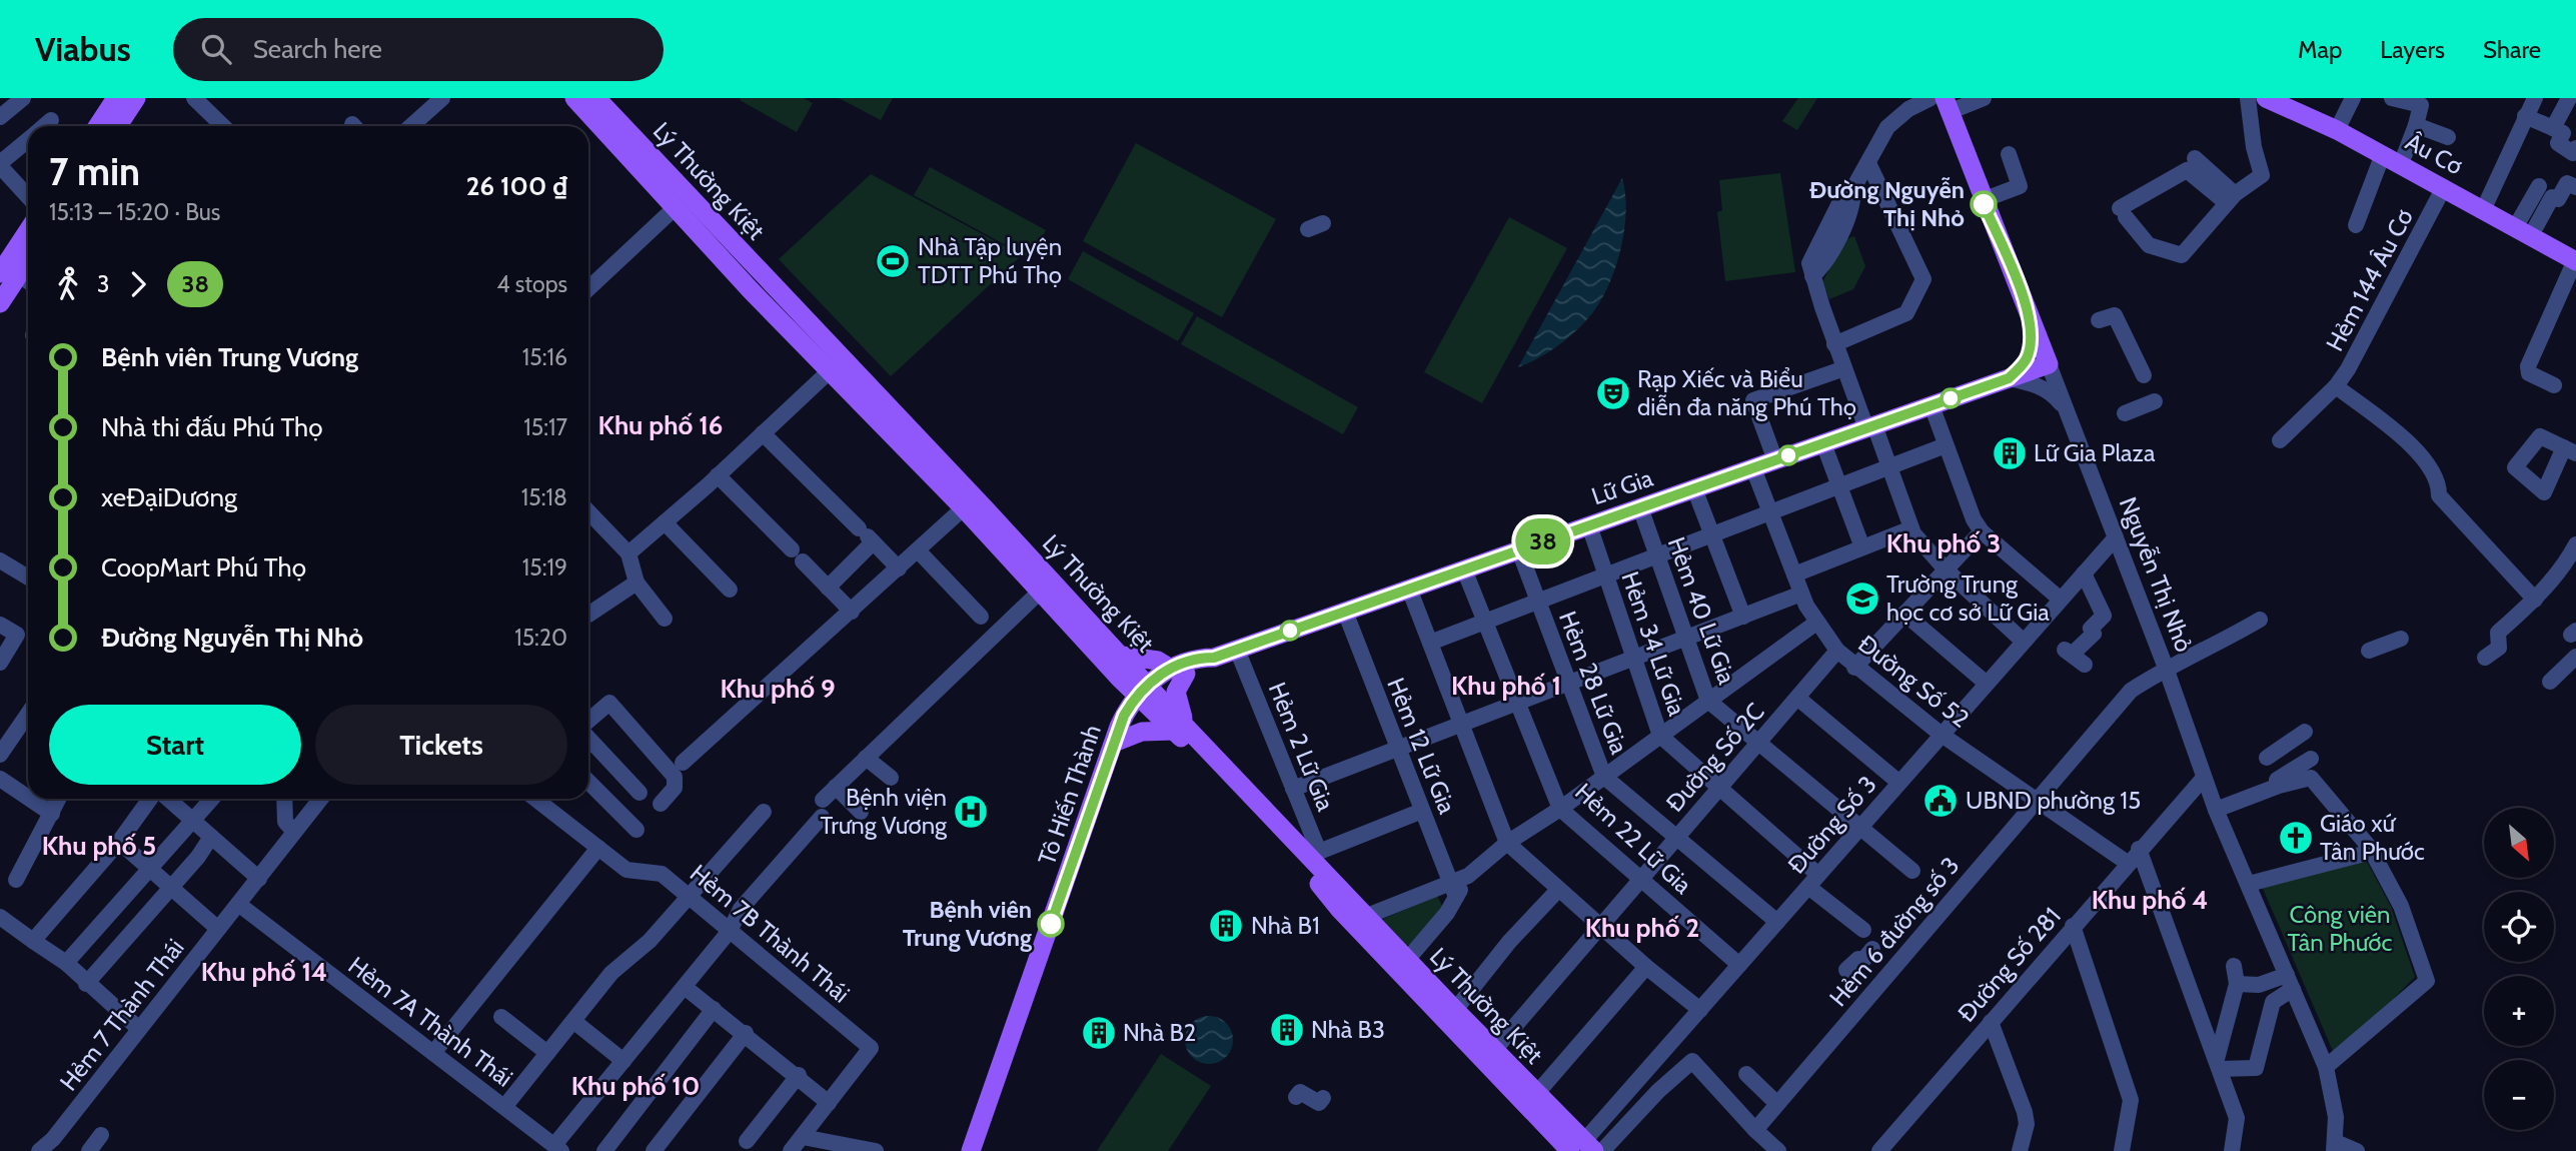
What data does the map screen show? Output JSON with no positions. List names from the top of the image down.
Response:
{
  "streets": {
    "main road": [
      "Âu Cơ",
      "Lý Thường Kiệt",
      "Lữ Gia",
      "Nguyễn Thị Nhỏ",
      "Tô Hiến Thành"
    ],
    "street": [
      "Hẻm 144 Âu Cơ",
      "Hẻm 40 Lữ Gia",
      "Hẻm 34 Lữ Gia",
      "Đường Số 52",
      "Hẻm 28 Lữ Gia",
      "Hẻm 12 Lữ Gia",
      "Hẻm 2 Lữ Gia",
      "Đường Số 2C",
      "Đường Số 3",
      "Hẻm 22 Lữ Gia",
      "Hẻm 6 đường số 3",
      "Hẻm 7B Thành Thái",
      "Đường Số 281",
      "Hẻm 7 Thành Thái",
      "Hẻm 7A Thành Thái"
    ]
  },
  "crossings": [
    ["Âu Cơ", "Hẻm 144 Âu Cơ"],
    ["Lý Thường Kiệt", "Lữ Gia"],
    ["Lý Thường Kiệt", "Hẻm 2 Lữ Gia"],
    ["Lý Thường Kiệt", "Đường Số 2C"],
    ["Lý Thường Kiệt", "Tô Hiến Thành"],
    ["Lý Thường Kiệt", "Đường Số 3"],
    ["Lữ Gia", "Nguyễn Thị Nhỏ"],
    ["Lữ Gia", "Hẻm 40 Lữ Gia"],
    ["Lữ Gia", "Hẻm 34 Lữ Gia"],
    ["Lữ Gia", "Đường Số 52"],
    ["Lữ Gia", "Hẻm 28 Lữ Gia"],
    ["Lữ Gia", "Hẻm 12 Lữ Gia"],
    ["Lữ Gia", "Hẻm 2 Lữ Gia"],
    ["Lữ Gia", "Tô Hiến Thành"],
    ["Lữ Gia", "Hẻm 22 Lữ Gia"],
    ["Nguyễn Thị Nhỏ", "Đường Số 3"],
    ["Nguyễn Thị Nhỏ", "Hẻm 6 đường số 3"],
    ["Nguyễn Thị Nhỏ", "Đường Số 281"],
    ["Hẻm 40 Lữ Gia", "Đường Số 2C"],
    ["Hẻm 40 Lữ Gia", "Đường Số 3"],
    ["Hẻm 34 Lữ Gia", "Đường Số 2C"],
    ["Hẻm 34 Lữ Gia", "Đường Số 3"],
    ["Đường Số 52", "Đường Số 2C"],
    ["Đường Số 52", "Đường Số 3"],
    ["Đường Số 52", "Hẻm 6 đường số 3"],
    ["Đường Số 52", "Đường Số 281"],
    ["Hẻm 28 Lữ Gia", "Đường Số 2C"],
    ["Hẻm 28 Lữ Gia", "Đường Số 3"],
    ["Đường Số 2C", "Hẻm 22 Lữ Gia"],
    ["Đường Số 3", "Hẻm 22 Lữ Gia"],
    ["Hẻm 7 Thành Thái", "Hẻm 7A Thành Thái"]
  ],
  "districts": [
    "Khu phố 16",
    "Khu phố 3",
    "Khu phố 1",
    "Khu phố 9",
    "Khu phố 5",
    "Khu phố 4",
    "Khu phố 2",
    "Khu phố 14",
    "Khu phố 10"
  ],
  "parks": ["Công viên Tân Phước"],
  "places": {
    "other": ["Đường Nguyễn Thị Nhỏ", "Bệnh viên Trung Vương"],
    "sports": ["Nhà Tập luyện TDTT Phú Thọ"],
    "theatre": ["Rạp Xiếc và Biểu diễn đa năng Phú Thọ"],
    "building": [
      "Lữ Gia Plaza",
      "Nhà B1",
      "Nhà B3",
      "Nhà B2"
    ],
    "school or university": ["Trường Trung học cơ sở Lữ Gia"],
    "public building": ["UBND phường 15"],
    "hospital": ["Bệnh viện Trưng Vương"],
    "church": ["Giáo xứ Tân Phước"]
  },
  "lines": ["bus line 38"],
  "north": "bottom right",
  "page": {
    "header": "Viabus",
    "search": "Search here",
    "nav": ["Map", "Layers", "Share"],
    "on_map": "38",
    "heading": ["7 min", "15:13 – 15:20 · Bus", "26 100 ₫"],
    "legs": ["3", "38", "4 stops"],
    "list": [
      {
        "name": "Bệnh viên Trung Vương",
        "value": "15:16"
      },
      {
        "name": "Nhà thi đấu Phú Thọ",
        "value": "15:17"
      },
      {
        "name": "xeĐạiDương",
        "value": "15:18"
      },
      {
        "name": "CoopMart Phú Thọ",
        "value": "15:19"
      },
      {
        "name": "Đường Nguyễn Thị Nhỏ",
        "value": "15:20"
      }
    ],
    "buttons": ["Start", "Tickets"],
    "map_buttons": ["+", "−"]
  }
}
